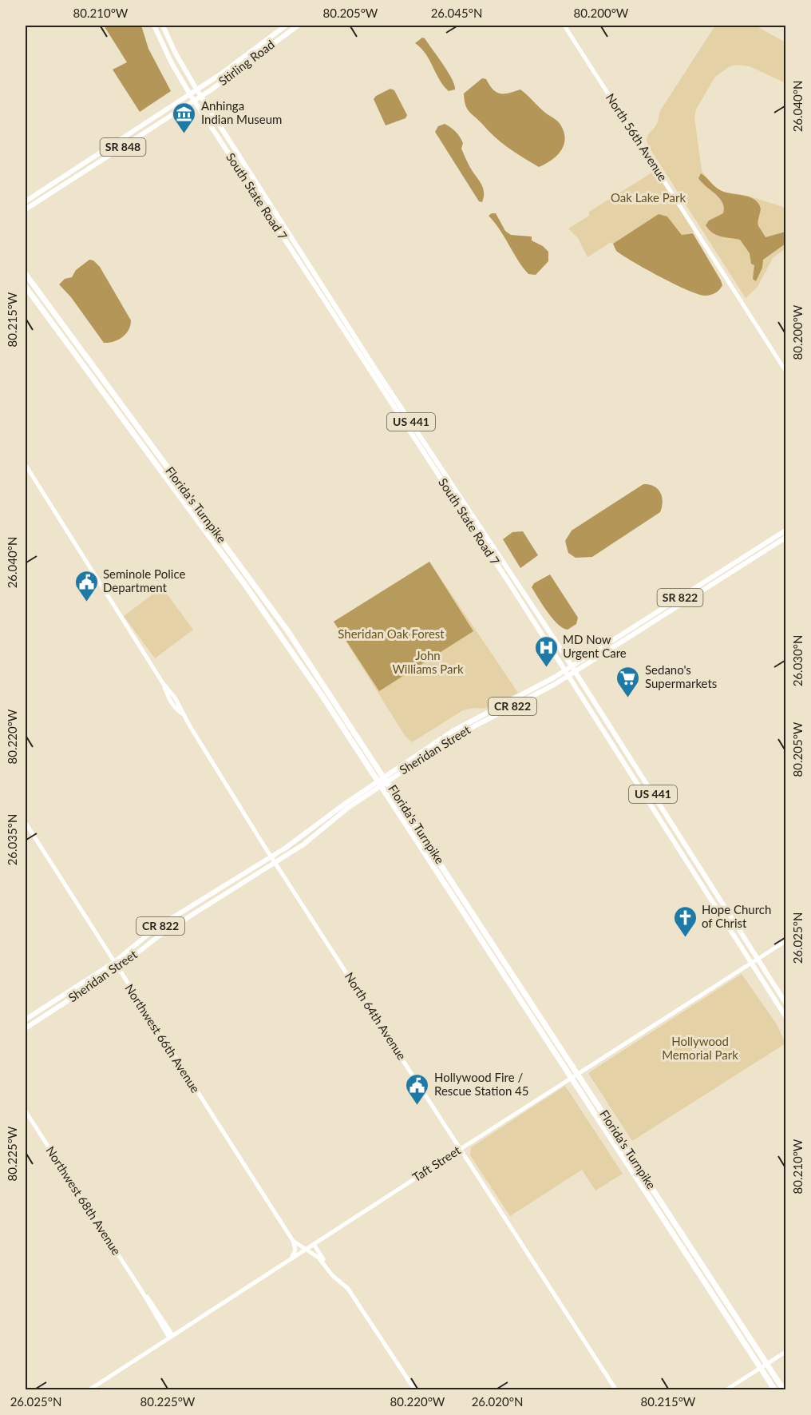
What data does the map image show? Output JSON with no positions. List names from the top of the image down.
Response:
{
  "streets": {
    "highway": ["Florida's Turnpike"],
    "main road": [
      "Stirling Road",
      "SR 848",
      "South State Road 7",
      "US 441",
      "SR 822",
      "CR 822",
      "Sheridan Street"
    ],
    "street": [
      "North 56th Avenue",
      "North 64th Avenue",
      "Northwest 66th Avenue",
      "Taft Street",
      "Northwest 68th Avenue"
    ]
  },
  "crossings": [
    ["Stirling Road", "South State Road 7"],
    ["South State Road 7", "Sheridan Street"],
    ["South State Road 7", "Taft Street"],
    ["Sheridan Street", "North 64th Avenue"],
    ["Sheridan Street", "Northwest 66th Avenue"],
    ["North 64th Avenue", "Taft Street"],
    ["Northwest 66th Avenue", "Taft Street"],
    ["Taft Street", "Northwest 68th Avenue"]
  ],
  "parks": [
    "Oak Lake Park",
    "Sheridan Oak Forest",
    "John Williams Park",
    "Hollywood Memorial Park"
  ],
  "places": {
    "museum": ["Anhinga Indian Museum"],
    "public building": ["Seminole Police Department", "Hollywood Fire / Rescue Station 45"],
    "hospital": ["MD Now Urgent Care"],
    "supermarket": ["Sedano's Supermarkets"],
    "church": ["Hope Church of Christ"]
  },
  "coordinates": [
    "80.210°W",
    "80.205°W",
    "26.045°N",
    "80.200°W",
    "26.040°N",
    "80.215°W",
    "26.030°N",
    "80.220°W",
    "26.035°N",
    "26.025°N",
    "80.225°W",
    "26.020°N"
  ]
}
